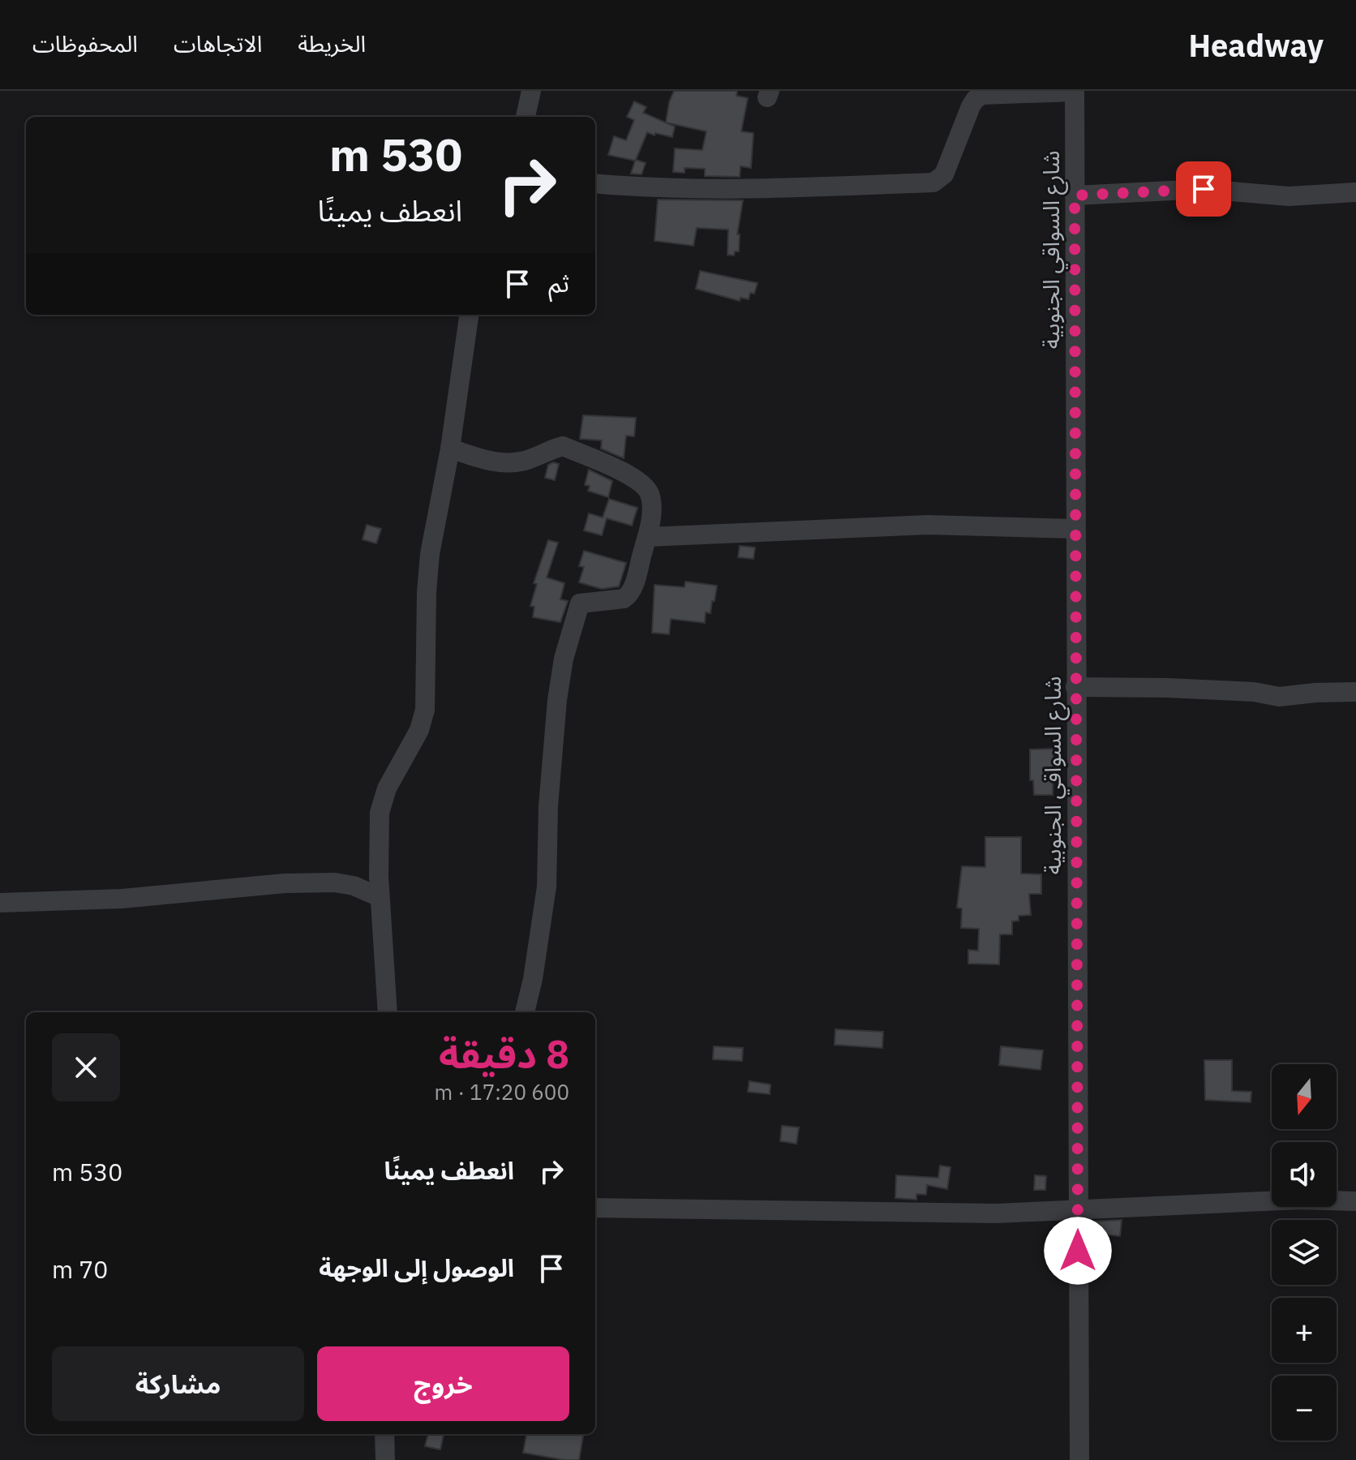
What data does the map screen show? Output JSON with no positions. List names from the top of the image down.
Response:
{
  "streets": {
    "street": ["شارع السواقي الجنوبية"]
  },
  "north": "bottom",
  "page": {
    "header": "Headway",
    "nav": ["الخريطة", "الاتجاهات", "المحفوظات"],
    "turn": ["530 m", "انعطف يمينًا"],
    "then": "ثم",
    "heading": ["8 دقيقة", "600 m · 17:20"],
    "map_buttons": ["+", "−"],
    "list": [
      {
        "name": "انعطف يمينًا",
        "value": "530 m"
      },
      {
        "name": "الوصول إلى الوجهة",
        "value": "70 m"
      }
    ],
    "buttons": ["خروج", "مشاركة"]
  }
}
